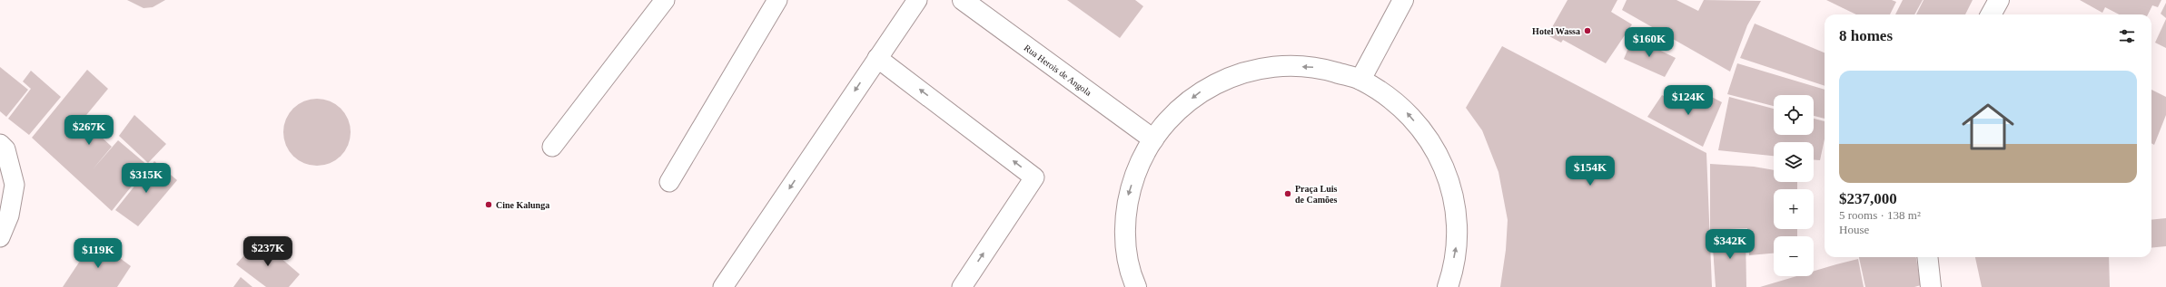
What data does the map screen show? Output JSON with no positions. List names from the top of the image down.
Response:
{
  "streets": {
    "main road": ["Rua Herois de Angola"]
  },
  "places": ["Hotel Wassa", "Praça Luis de Camões", "Cine Kalunga"],
  "page": {
    "heading": "8 homes",
    "price": [
      "$160K",
      "$124K",
      "$267K",
      "$154K",
      "$315K",
      "$342K",
      "$237K",
      "$119K"
    ],
    "list": [
      {
        "name": "$237,000",
        "note": "5 rooms · 138 m² · House"
      }
    ],
    "map_buttons": ["+", "−"]
  }
}
